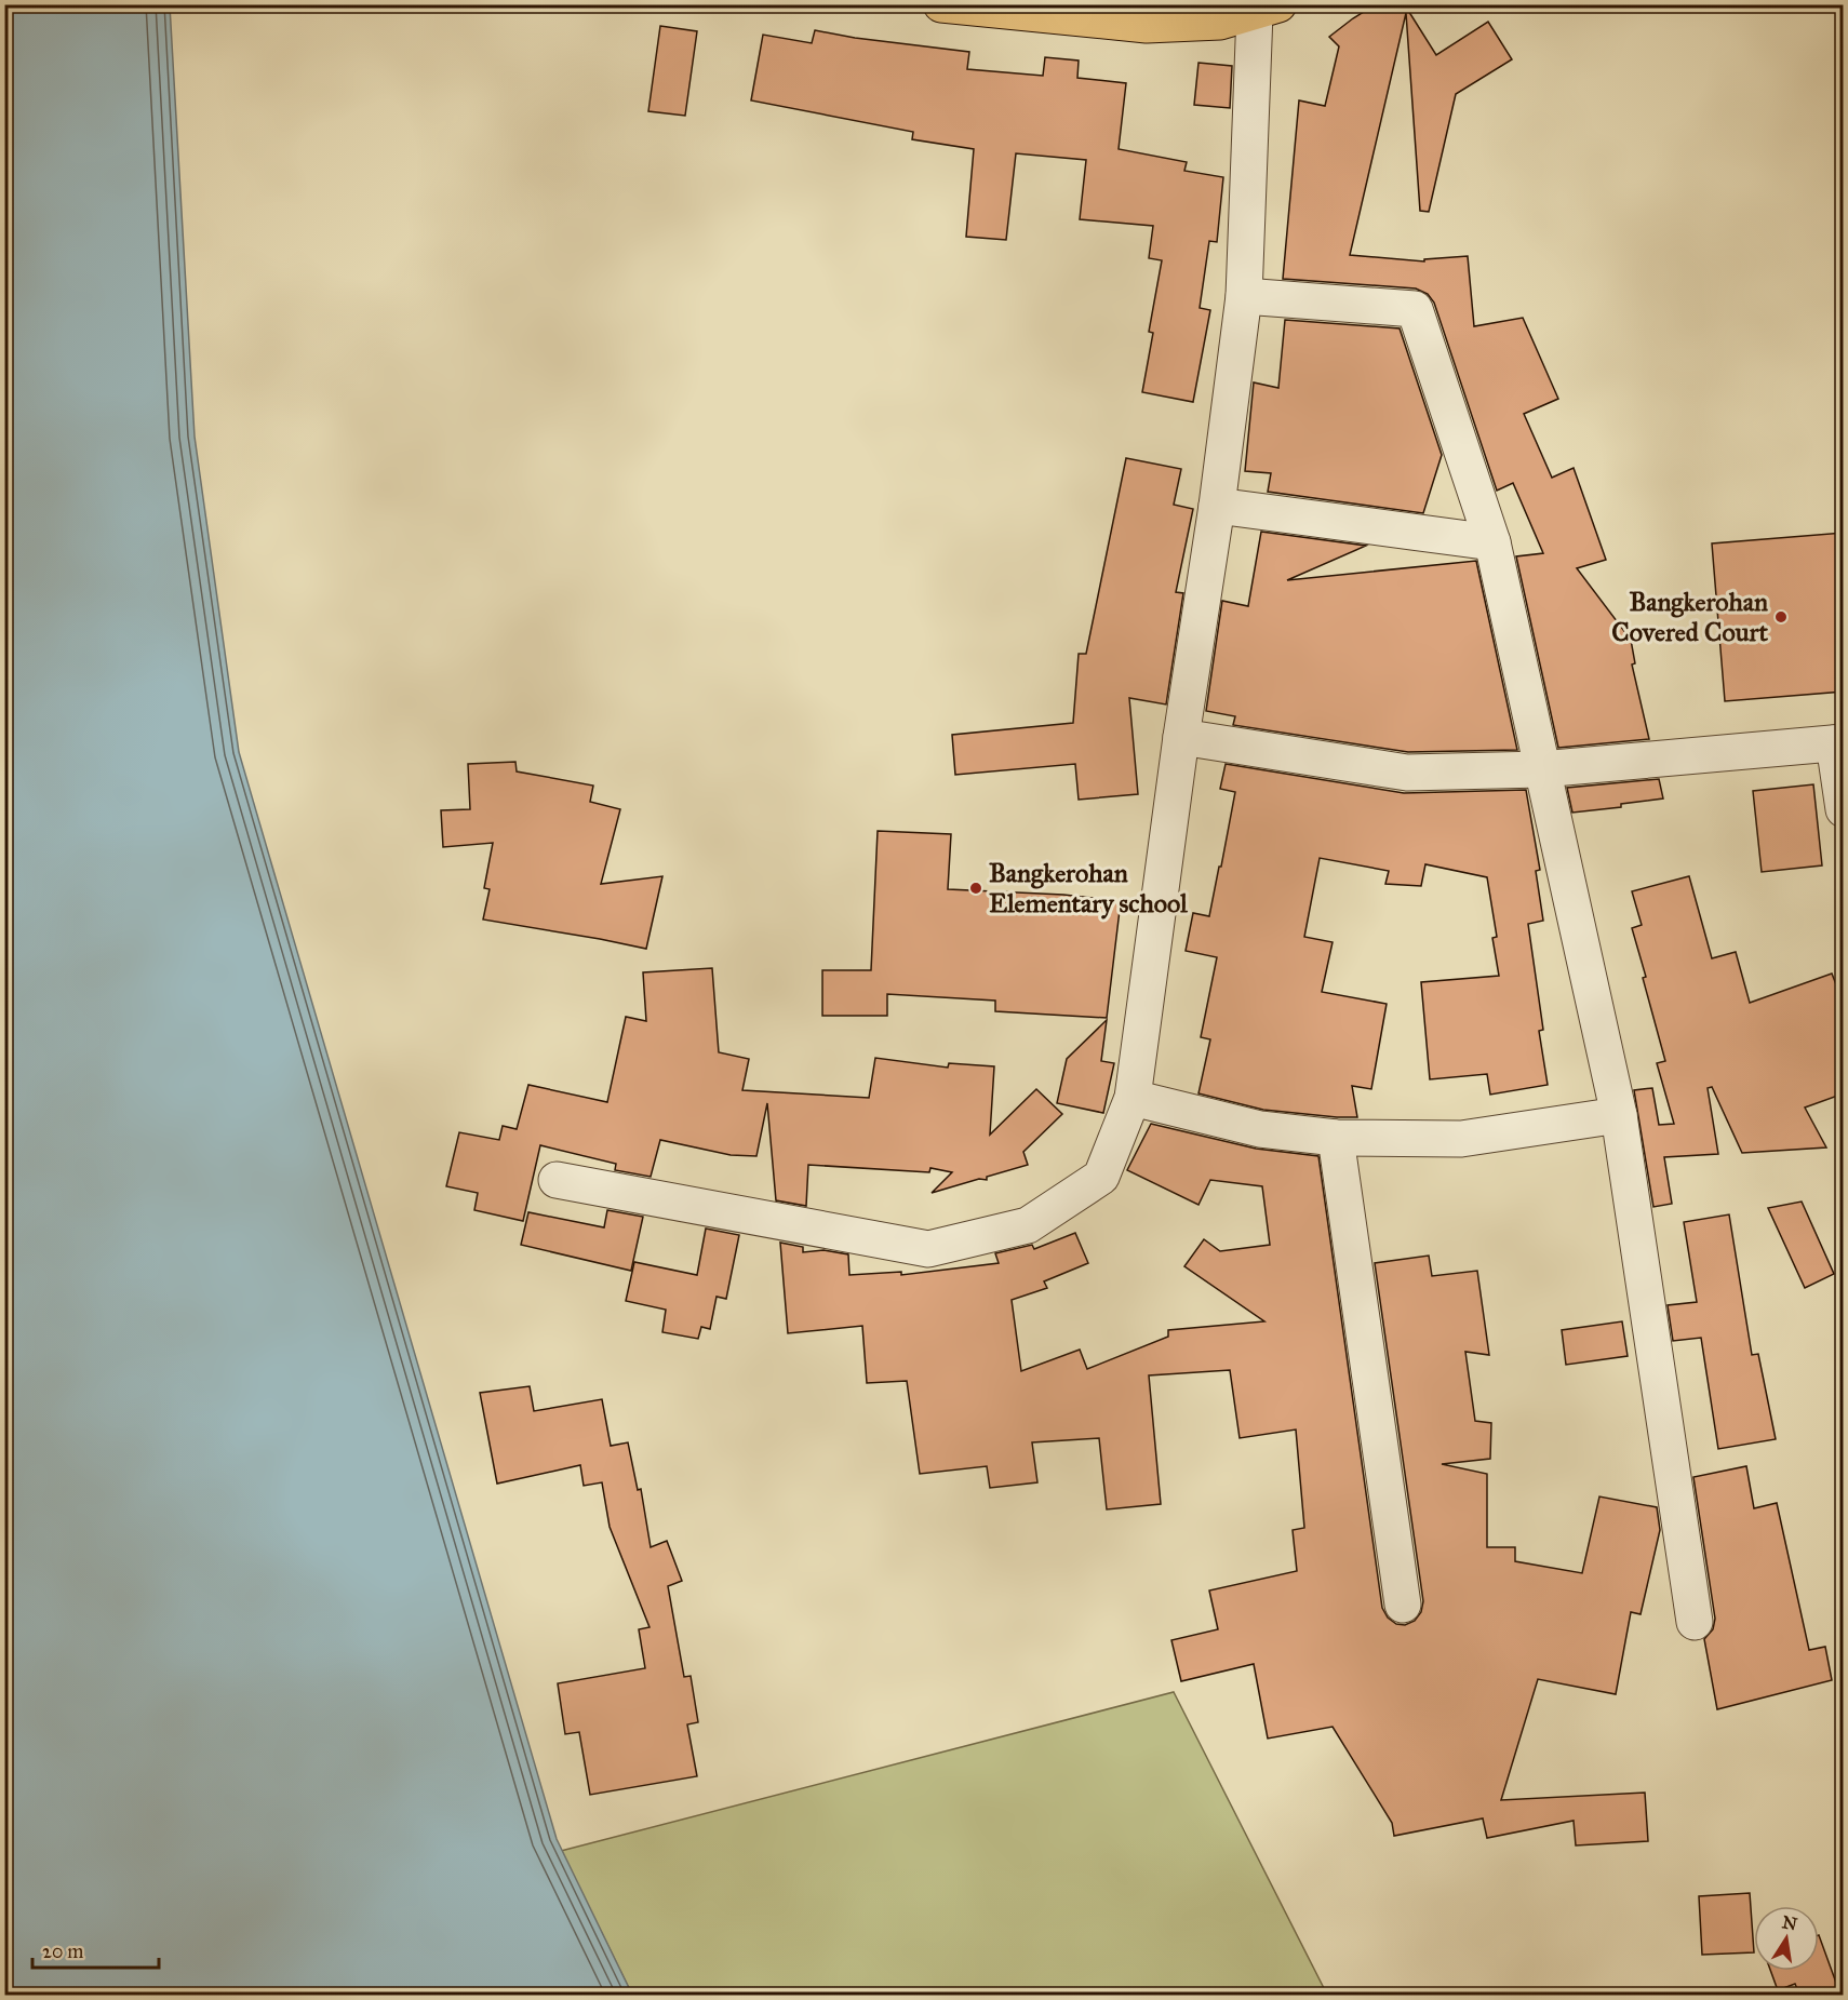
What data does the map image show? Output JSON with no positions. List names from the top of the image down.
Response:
{
  "places": ["Bangkerohan Covered Court", "Bangkerohan Elementary school"],
  "scale_bar": "20 m",
  "north": "top"
}
